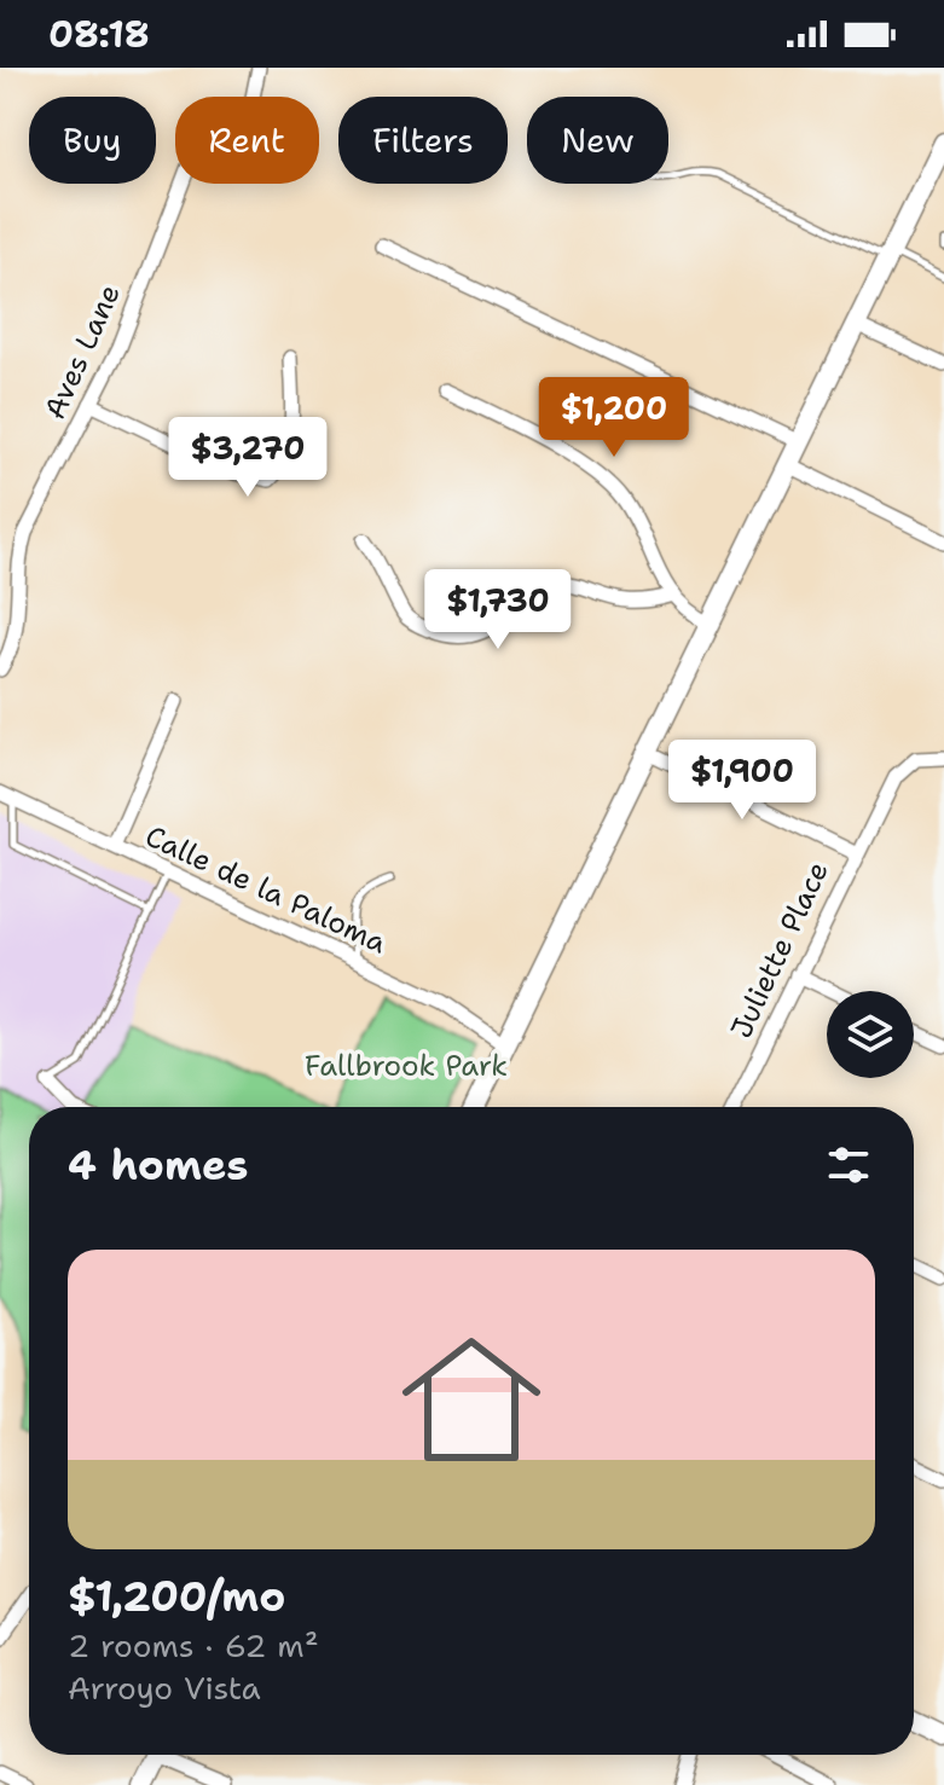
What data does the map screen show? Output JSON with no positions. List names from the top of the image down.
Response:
{
  "streets": {
    "street": ["Aves Lane", "Calle de la Paloma", "Juliette Place"]
  },
  "parks": ["Fallbrook Park"],
  "page": {
    "status": "08:18",
    "chip": [
      "Buy",
      "Rent",
      "Filters",
      "New"
    ],
    "price": [
      "$1,200",
      "$3,270",
      "$1,730",
      "$1,900"
    ],
    "heading": "4 homes",
    "list": [
      {
        "name": "$1,200/mo",
        "note": "2 rooms · 62 m² · Arroyo Vista"
      }
    ]
  }
}
